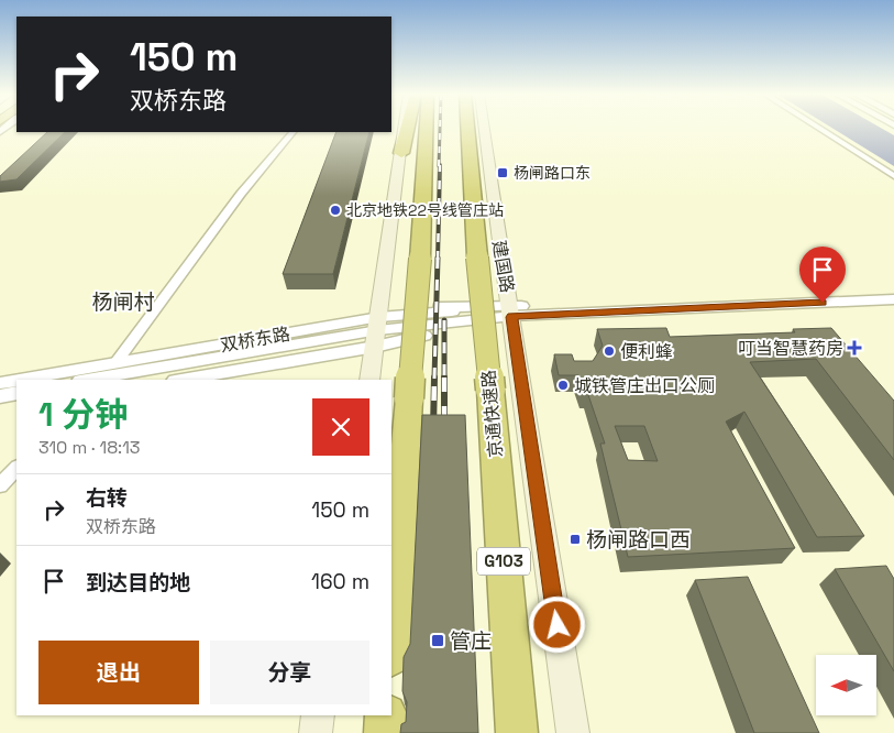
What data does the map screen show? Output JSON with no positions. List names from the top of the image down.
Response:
{
  "streets": {
    "highway": ["京通快速路", "G103"],
    "main road": ["建国路"],
    "street": ["双桥东路"]
  },
  "crossings": [
    ["建国路", "双桥东路"]
  ],
  "districts": ["杨闸村"],
  "places": {
    "transit": ["杨闸路口东", "杨闸路口西", "管庄"],
    "other": ["北京地铁22号线管庄站", "便利蜂", "城铁管庄出口公厕"],
    "health": ["叮当智慧药房"]
  },
  "north": "left",
  "page": {
    "turn": ["150 m", "双桥东路"],
    "heading": ["1 分钟", "310 m · 18:13"],
    "list": [
      {
        "name": "右转",
        "note": "双桥东路",
        "value": "150 m"
      },
      {
        "name": "到达目的地",
        "value": "160 m"
      }
    ],
    "buttons": ["退出", "分享"]
  }
}
